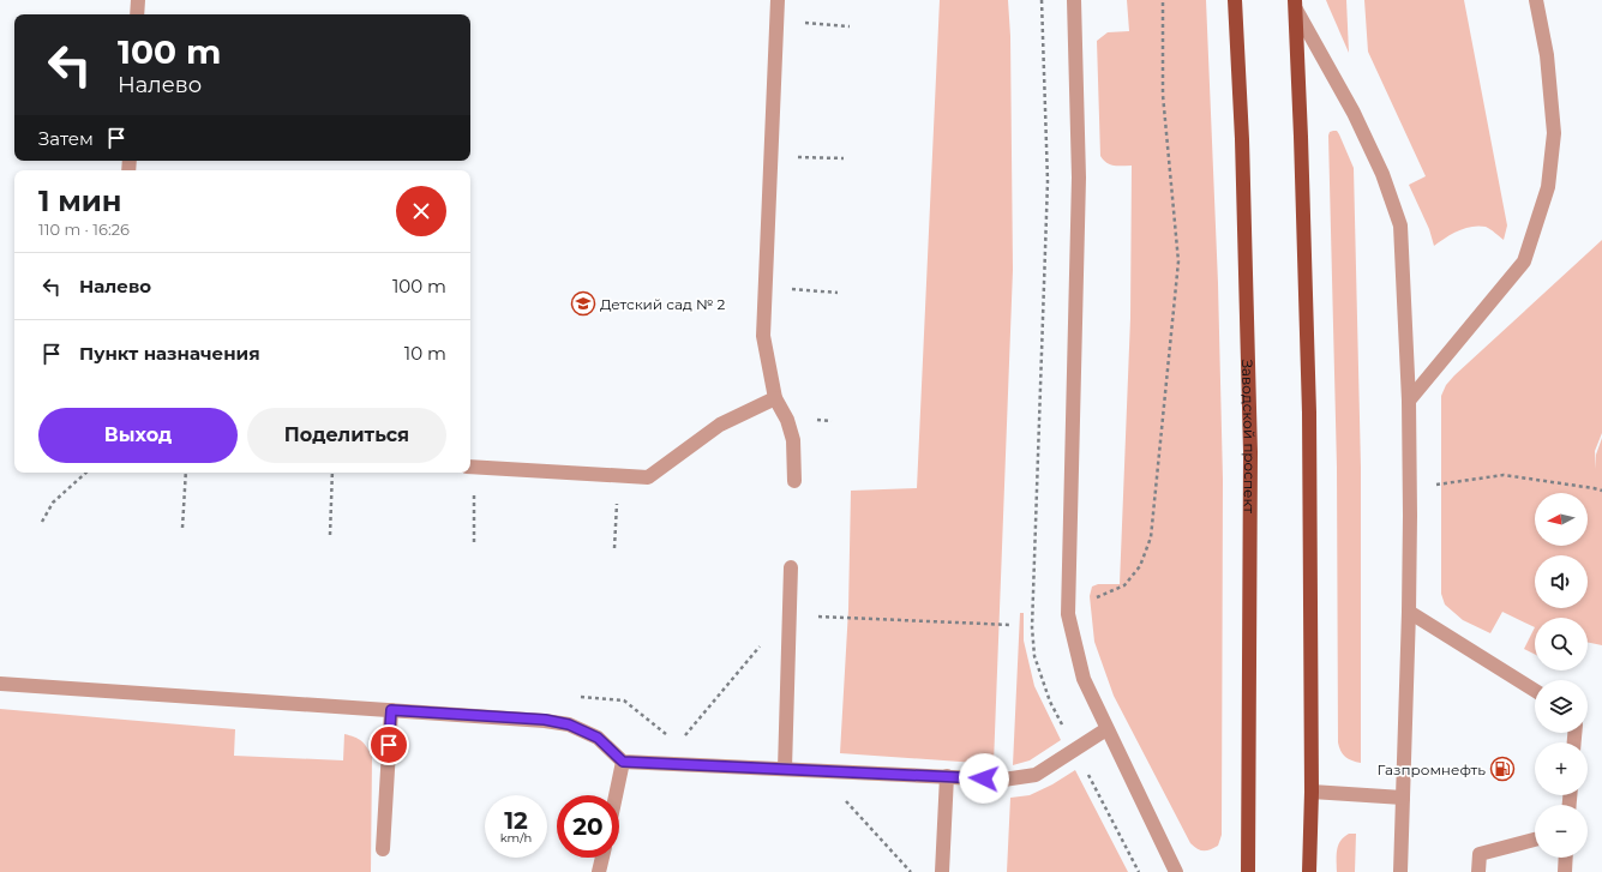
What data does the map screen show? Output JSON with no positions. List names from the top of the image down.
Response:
{
  "streets": {
    "main road": ["Заводской проспект"]
  },
  "places": {
    "school or university": ["Детский сад № 2"],
    "fuel station": ["Газпромнефть"]
  },
  "north": "left",
  "page": {
    "turn": ["100 m", "Налево"],
    "then": "Затем",
    "heading": ["1 мин", "110 m · 16:26"],
    "list": [
      {
        "name": "Налево",
        "value": "100 m"
      },
      {
        "name": "Пункт назначения",
        "value": "10 m"
      }
    ],
    "buttons": ["Выход", "Поделиться"],
    "map_buttons": ["+", "−"],
    "speed": "12 km/h",
    "limit": "20"
  }
}
